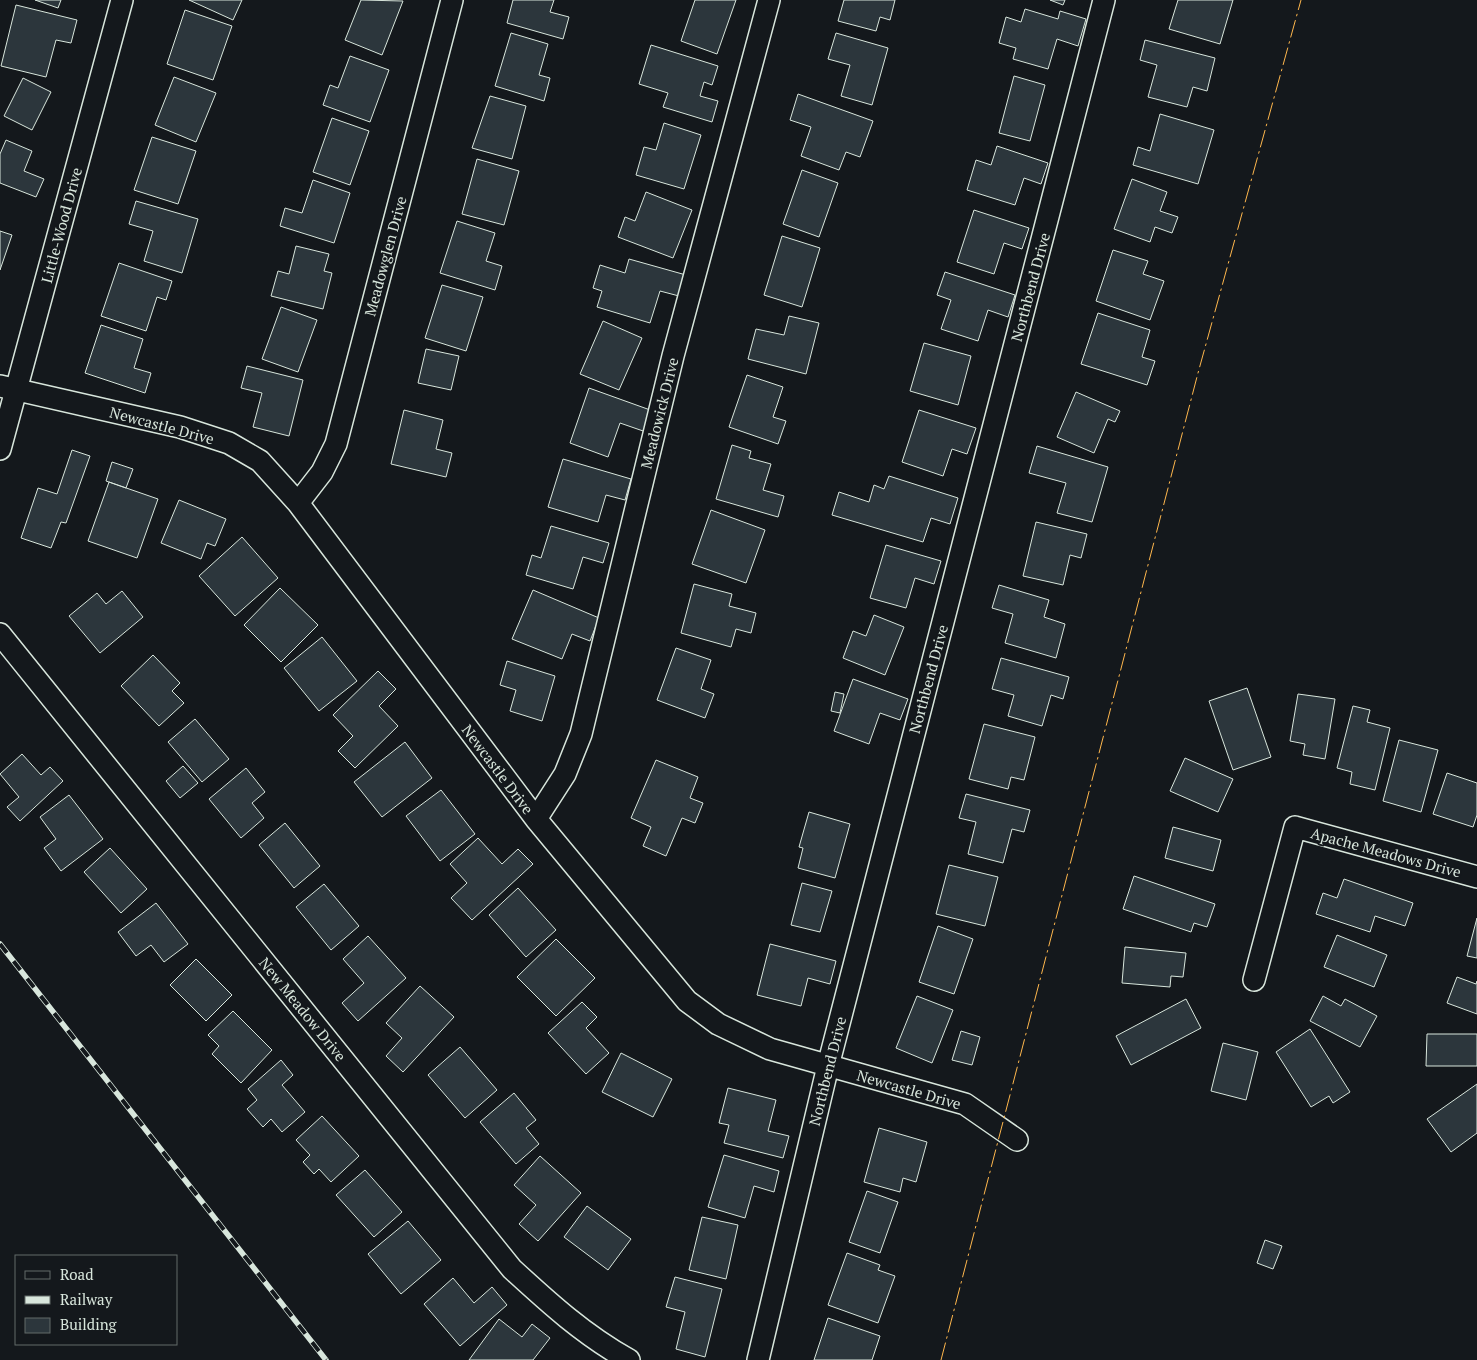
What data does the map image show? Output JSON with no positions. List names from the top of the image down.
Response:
{
  "streets": {
    "street": [
      "Little-Wood Drive",
      "Meadowglen Drive",
      "Northbend Drive",
      "Meadowick Drive",
      "Newcastle Drive",
      "Apache Meadows Drive",
      "New Meadow Drive"
    ]
  },
  "crossings": [
    ["Little-Wood Drive", "Newcastle Drive"],
    ["Meadowglen Drive", "Newcastle Drive"],
    ["Northbend Drive", "Newcastle Drive"],
    ["Meadowick Drive", "Newcastle Drive"]
  ],
  "legend": ["Road", "Railway", "Building"]
}
